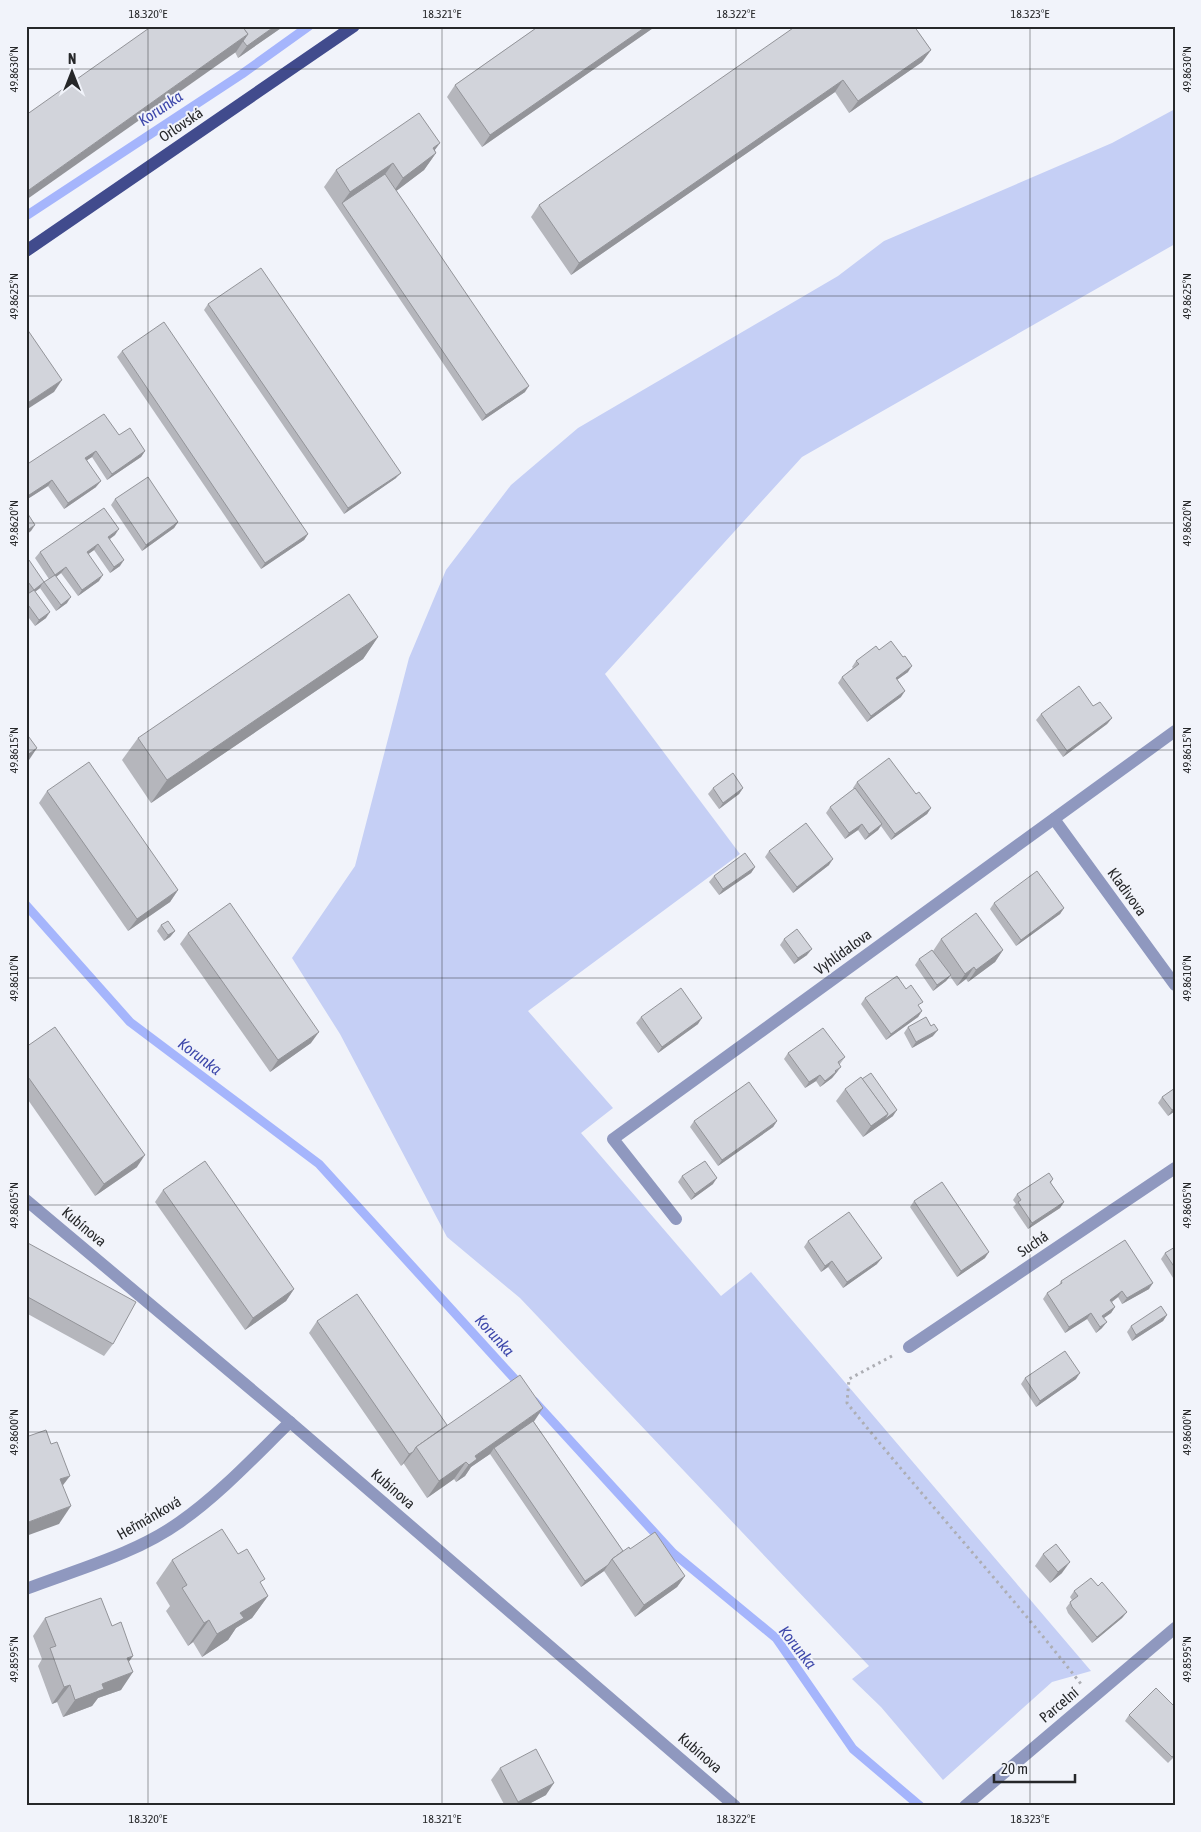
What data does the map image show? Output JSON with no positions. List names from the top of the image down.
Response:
{
  "streets": {
    "main road": ["Orlovská"],
    "street": [
      "Kladivova",
      "Vyhlídalova",
      "Kubínova",
      "Suchá",
      "Heřmánková",
      "Parcelní"
    ]
  },
  "crossings": [
    ["Kladivova", "Vyhlídalova"],
    ["Kubínova", "Heřmánková"]
  ],
  "water": ["Korunka"],
  "scale_bar": "20 m",
  "north": "top",
  "coordinates": [
    "18.320°E",
    "18.321°E",
    "18.322°E",
    "18.323°E",
    "49.8630°N",
    "49.8625°N",
    "49.8620°N",
    "49.8615°N",
    "49.8610°N",
    "49.8605°N",
    "49.8600°N",
    "49.8595°N"
  ]
}
